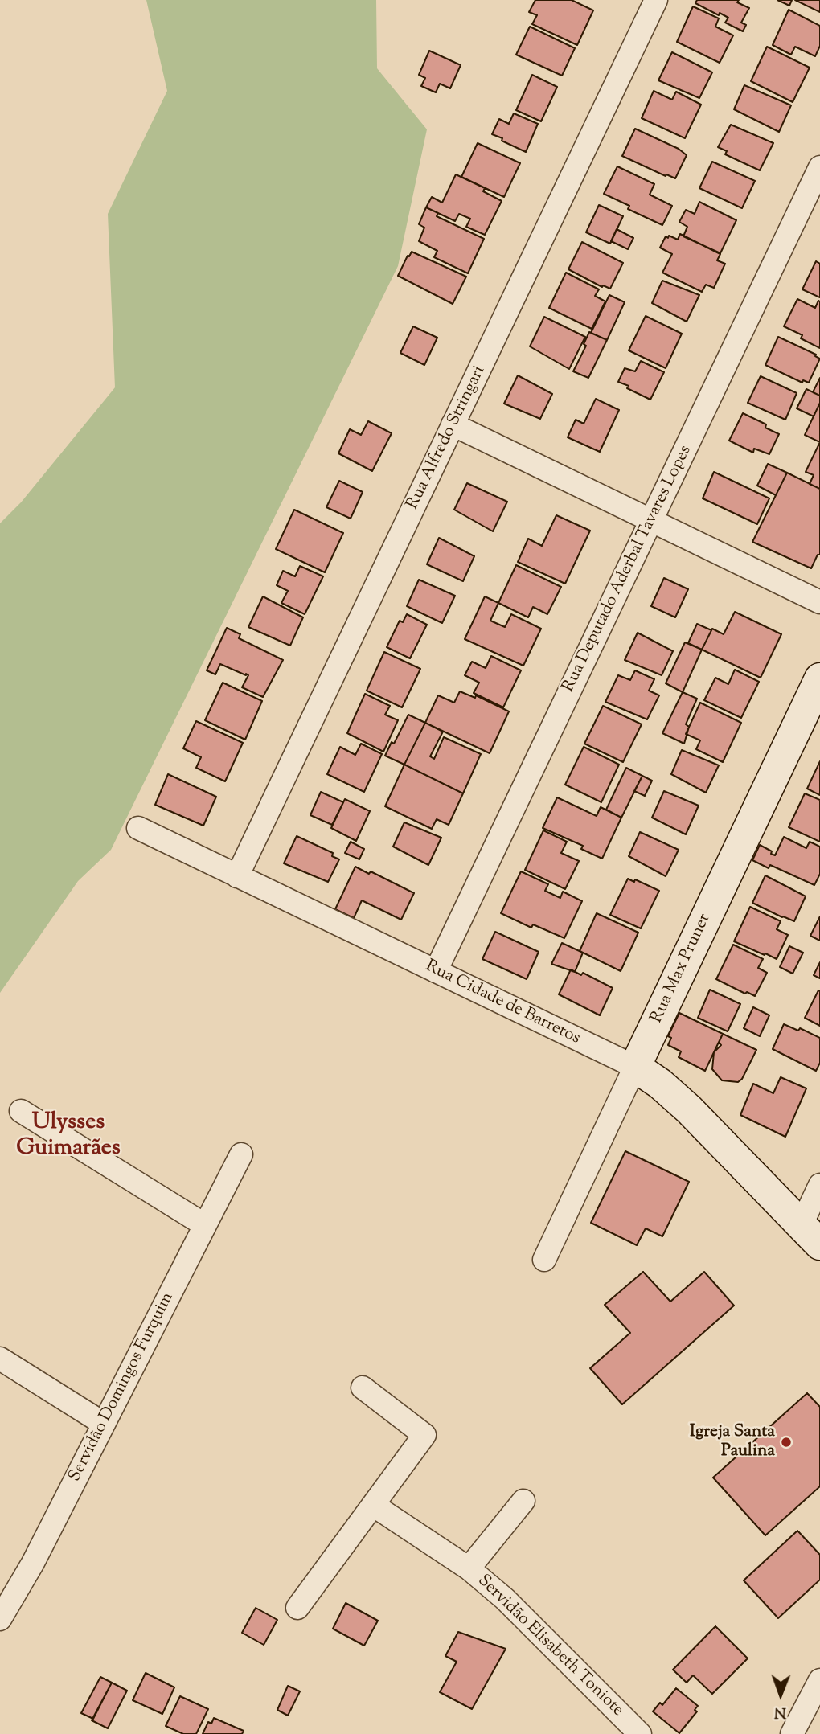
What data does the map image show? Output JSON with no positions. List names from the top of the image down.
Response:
{
  "streets": {
    "street": [
      "Rua Alfredo Stringari",
      "Rua Deputado Aderbal Tavares Lopes",
      "Rua Max Pruner",
      "Rua Cidade de Barretos",
      "Servidão Domingos Furquim",
      "Servidão Elisabeth Toniote"
    ]
  },
  "crossings": [
    ["Rua Alfredo Stringari", "Rua Cidade de Barretos"],
    ["Rua Deputado Aderbal Tavares Lopes", "Rua Cidade de Barretos"],
    ["Rua Max Pruner", "Rua Cidade de Barretos"]
  ],
  "districts": ["Ulysses Guimarães"],
  "places": ["Igreja Santa Paulina"],
  "north": "bottom"
}
